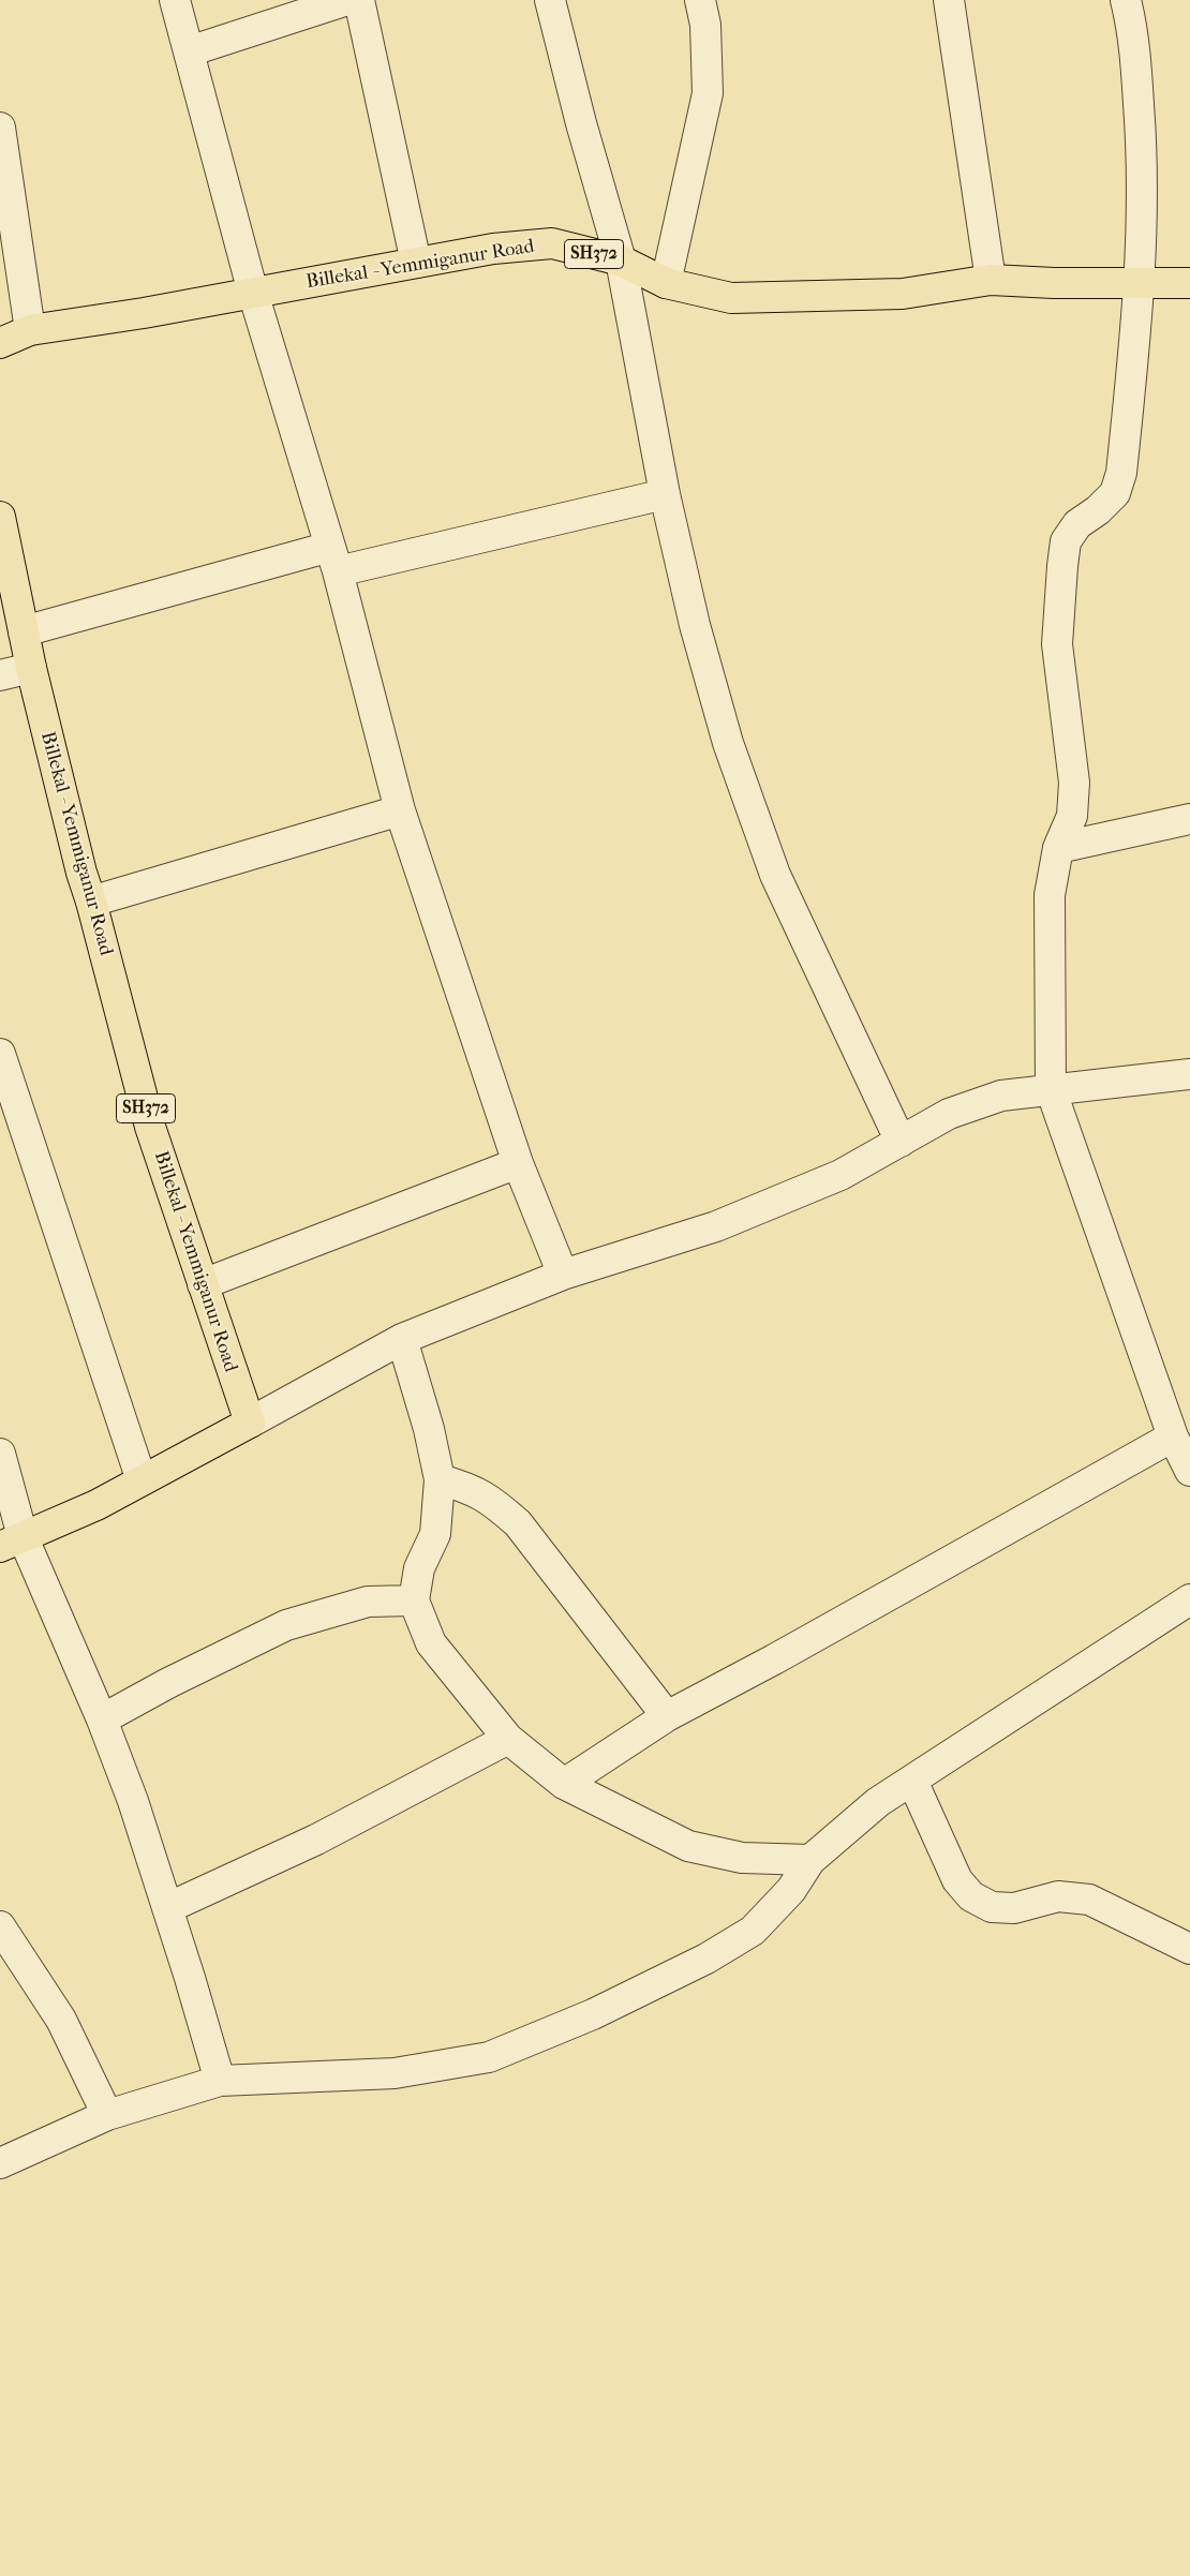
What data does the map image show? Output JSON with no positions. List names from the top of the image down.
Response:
{
  "streets": {
    "main road": ["SH372", "Billekal - Yemmiganur Road"]
  }
}
